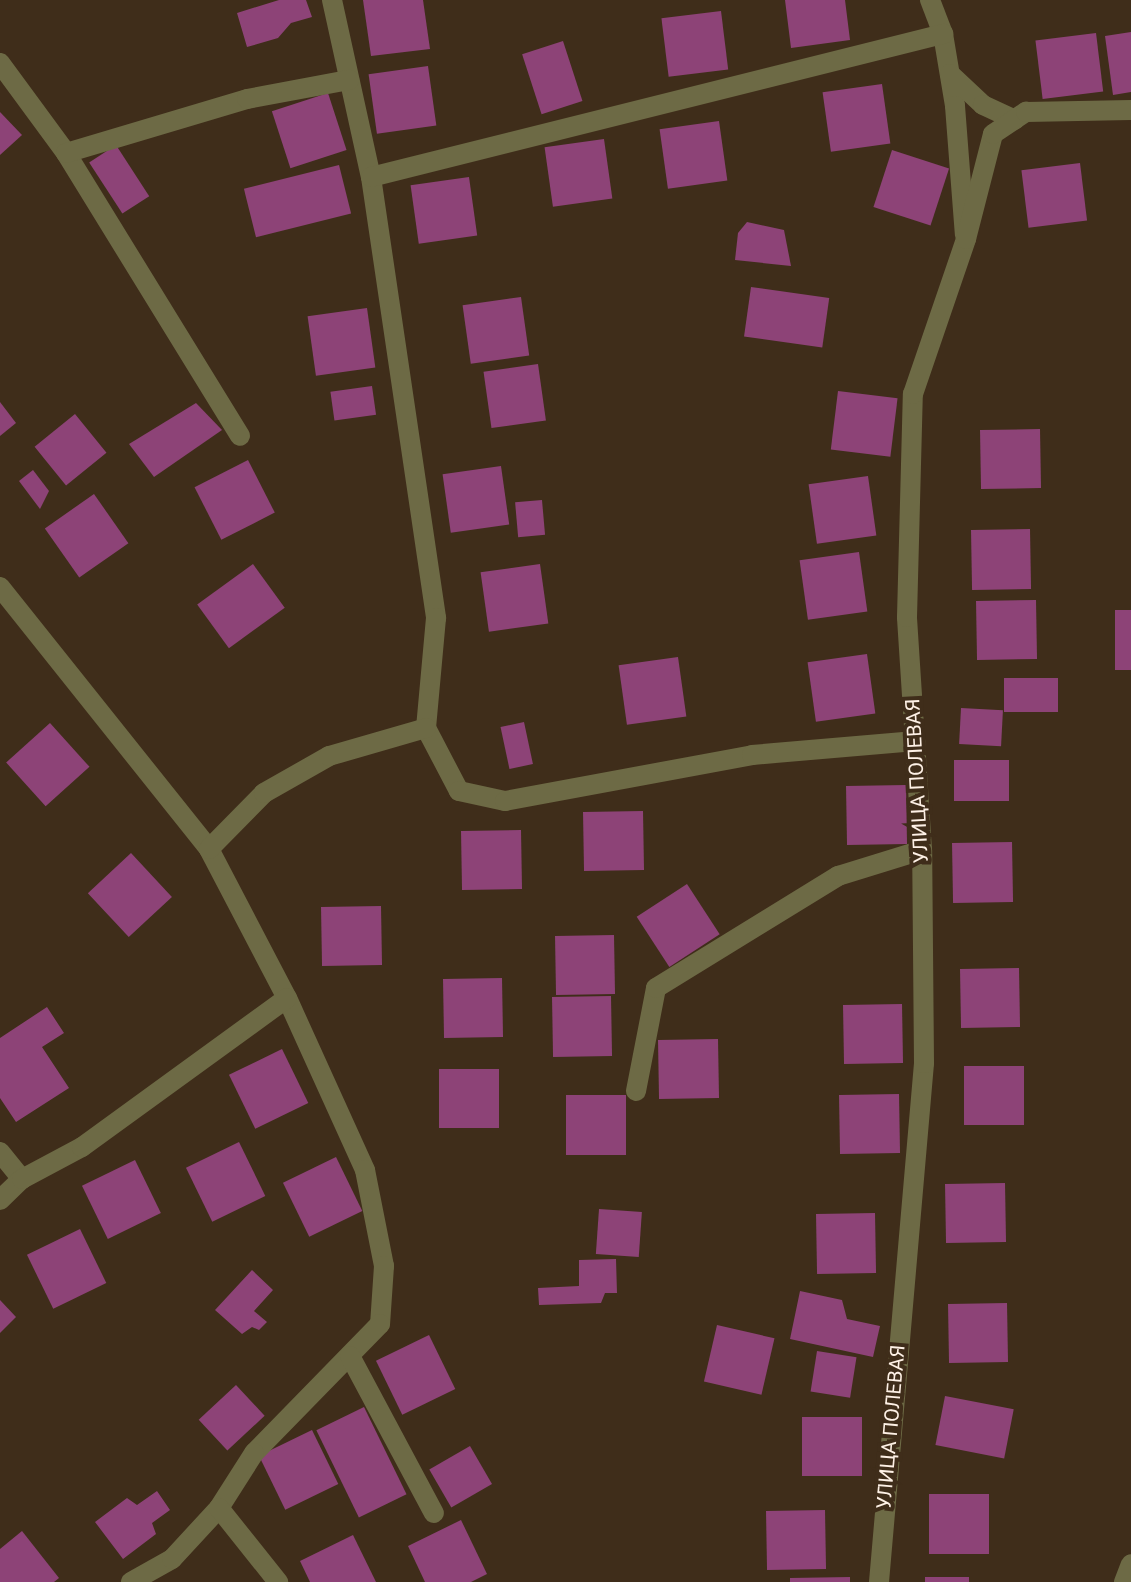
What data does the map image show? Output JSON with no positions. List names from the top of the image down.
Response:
{
  "streets": {
    "street": ["УЛИЦА ПОЛЕВАЯ"]
  }
}
